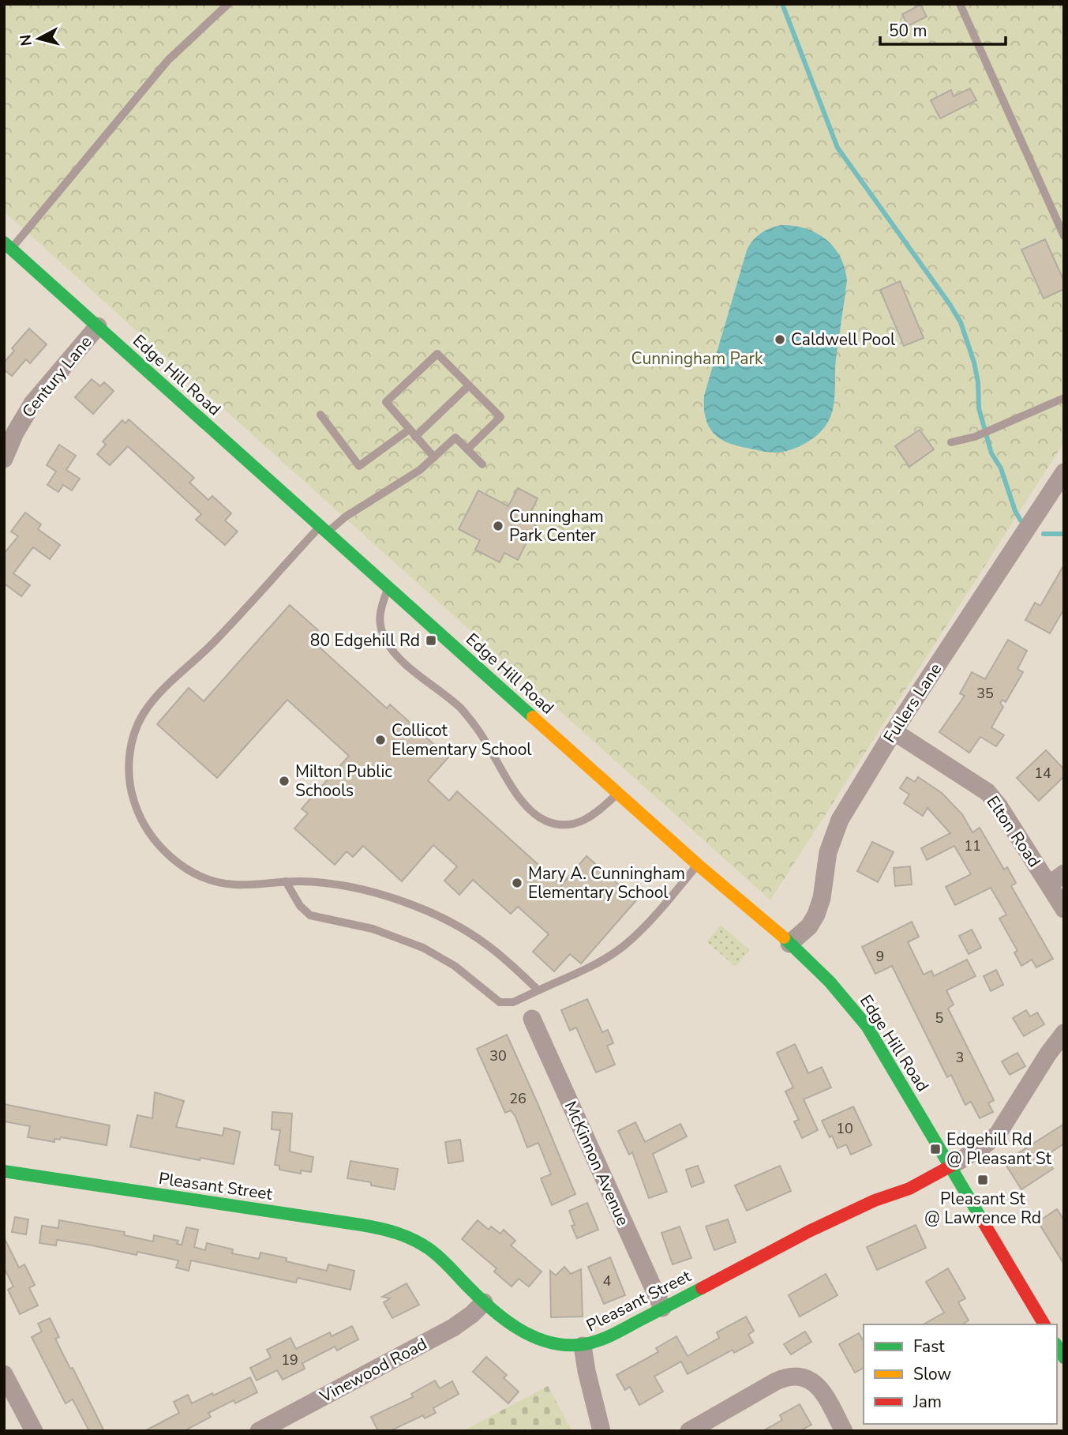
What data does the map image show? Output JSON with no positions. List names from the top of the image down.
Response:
{
  "streets": {
    "street": [
      "Edge Hill Road",
      "Century Lane",
      "Fullers Lane",
      "Elton Road",
      "McKinnon Avenue",
      "Pleasant Street",
      "Vinewood Road"
    ]
  },
  "crossings": [
    ["Edge Hill Road", "Century Lane"],
    ["Edge Hill Road", "Fullers Lane"],
    ["Edge Hill Road", "Pleasant Street"],
    ["Fullers Lane", "Elton Road"],
    ["McKinnon Avenue", "Pleasant Street"],
    ["Pleasant Street", "Vinewood Road"]
  ],
  "parks": ["Cunningham Park"],
  "places": {
    "other": [
      "Caldwell Pool",
      "Cunningham Park Center",
      "Collicot Elementary School",
      "Milton Public Schools",
      "Mary A. Cunningham Elementary School"
    ],
    "transit": ["80 Edgehill Rd", "Edgehill Rd @ Pleasant St", "Pleasant St @ Lawrence Rd"]
  },
  "house_numbers": [
    "35",
    "14",
    "11",
    "9",
    "5",
    "30",
    "3",
    "26",
    "10",
    "4",
    "19"
  ],
  "legend": ["Fast", "Slow", "Jam"],
  "scale_bar": "50 m",
  "north": "left"
}
